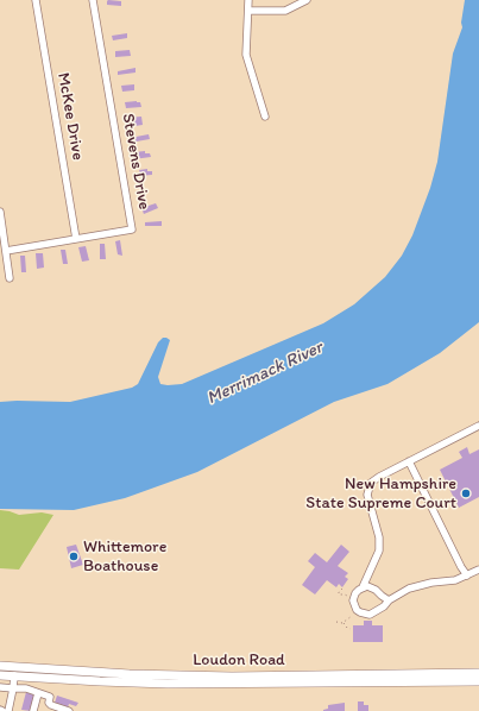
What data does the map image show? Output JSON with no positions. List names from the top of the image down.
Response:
{
  "streets": {
    "main road": ["Loudon Road"],
    "street": ["McKee Drive", "Stevens Drive"]
  },
  "crossings": [
    ["McKee Drive", "Stevens Drive"]
  ],
  "water": ["Merrimack River"],
  "places": ["New Hampshire State Supreme Court", "Whittemore Boathouse"]
}
